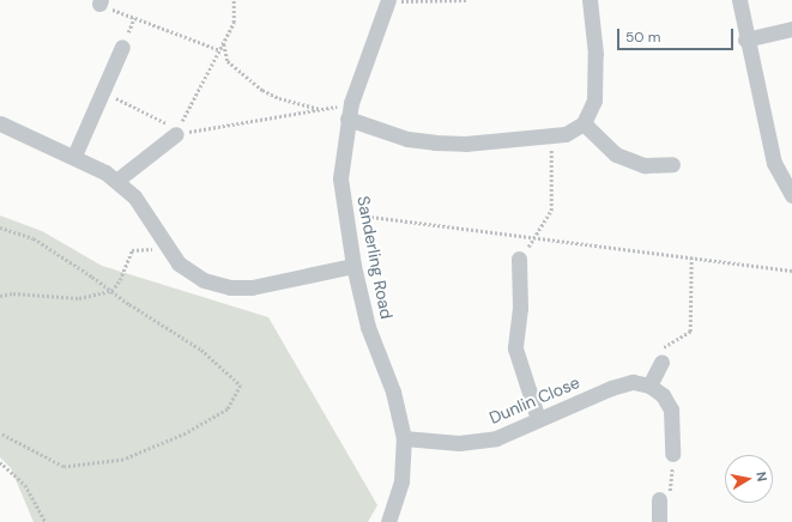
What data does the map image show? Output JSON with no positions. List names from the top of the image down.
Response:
{
  "streets": {
    "street": ["Sanderling Road", "Dunlin Close"]
  },
  "crossings": [
    ["Sanderling Road", "Dunlin Close"]
  ],
  "scale_bar": "50 m",
  "north": "right"
}
